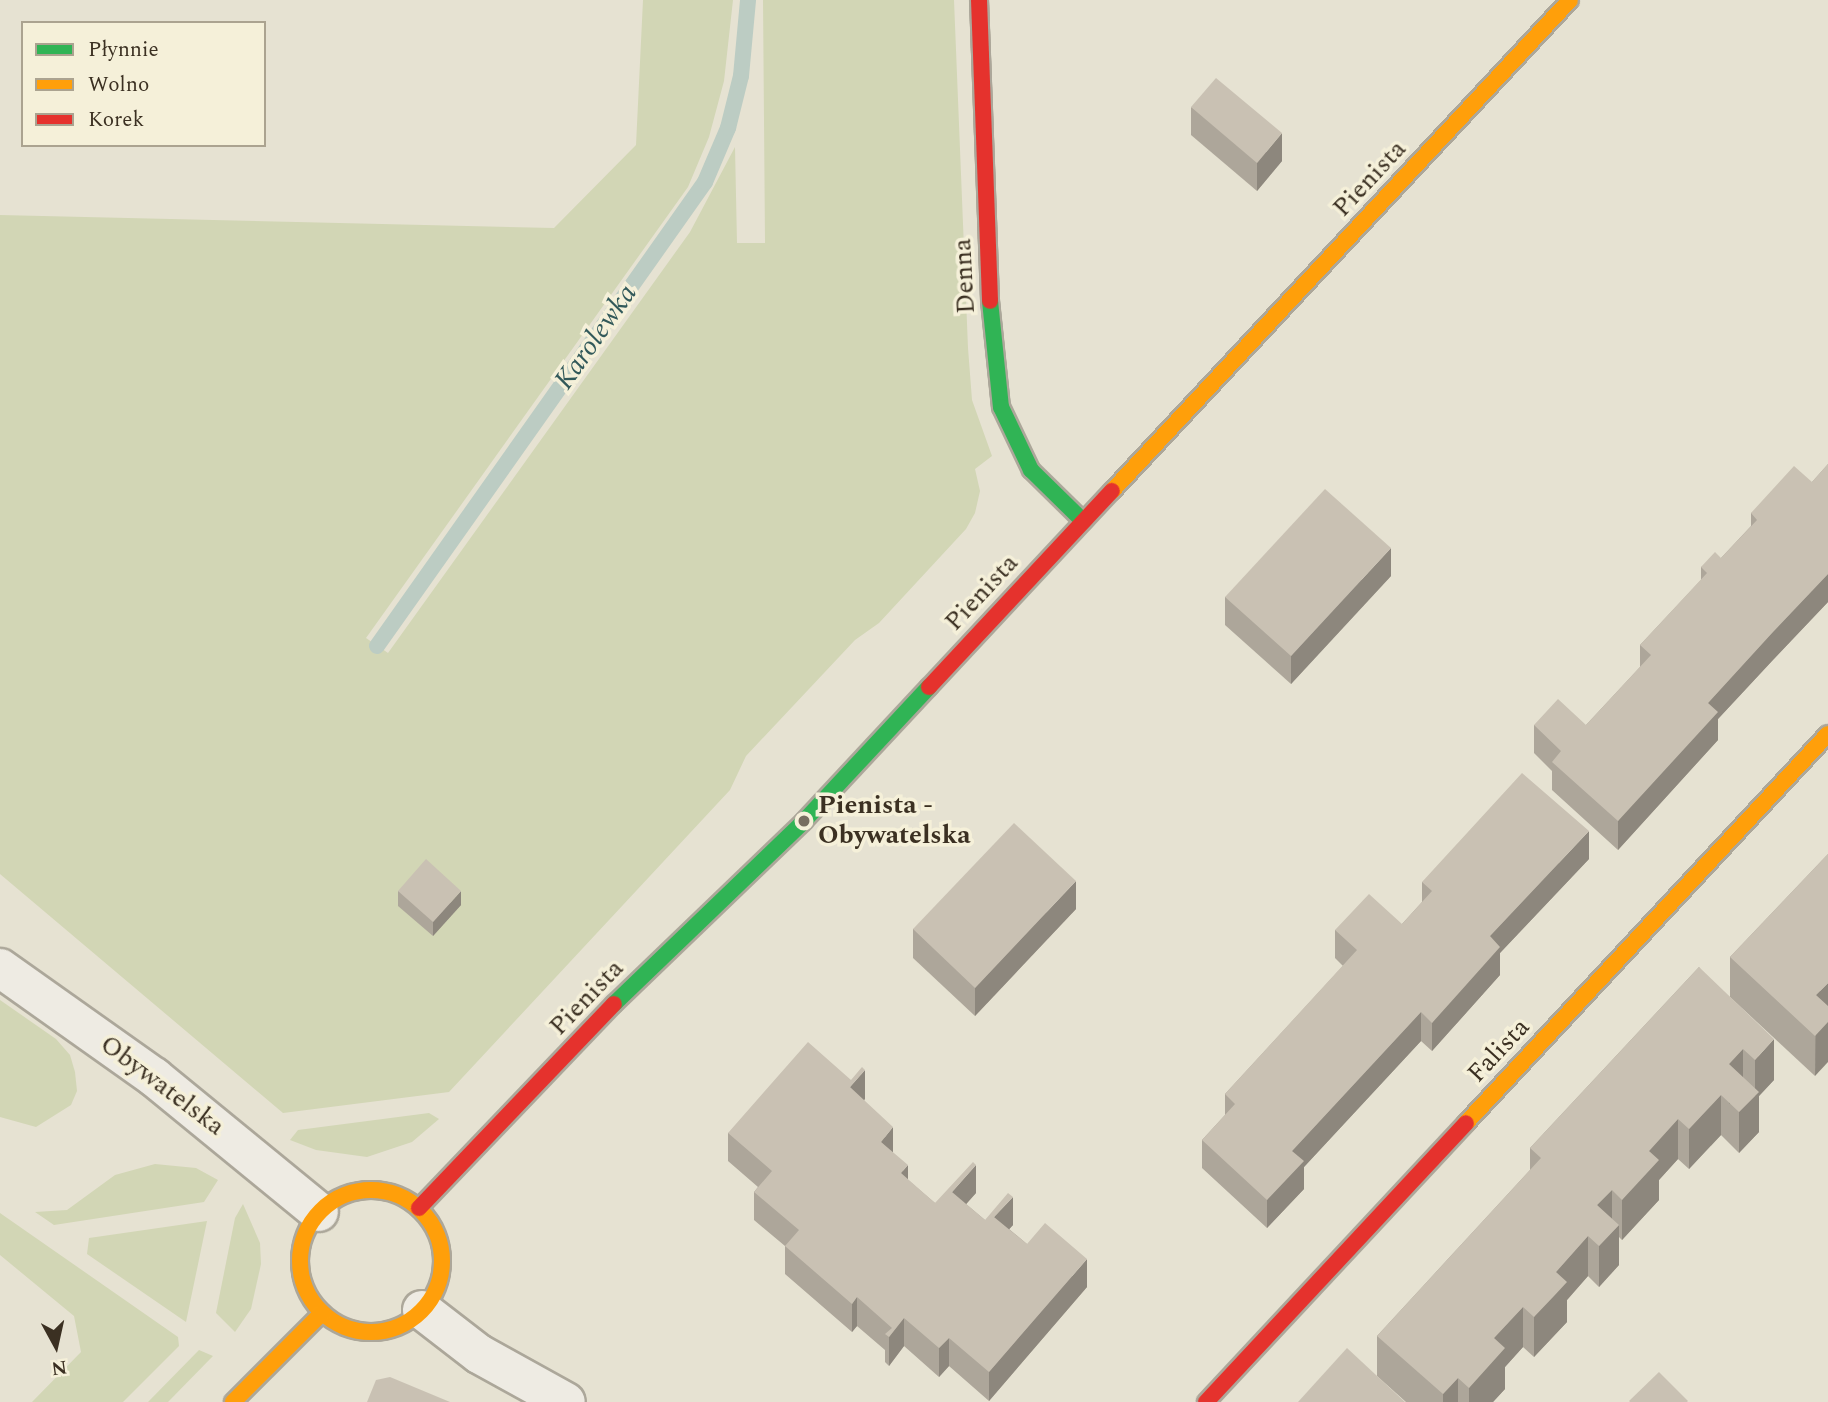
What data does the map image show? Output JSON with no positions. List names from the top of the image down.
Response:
{
  "streets": {
    "street": [
      "Pienista",
      "Denna",
      "Falista",
      "Obywatelska"
    ]
  },
  "crossings": [
    ["Pienista", "Denna"],
    ["Pienista", "Obywatelska"]
  ],
  "water": ["Karolewka"],
  "places": ["Pienista - Obywatelska"],
  "legend": ["Płynnie", "Wolno", "Korek"],
  "north": "bottom"
}
